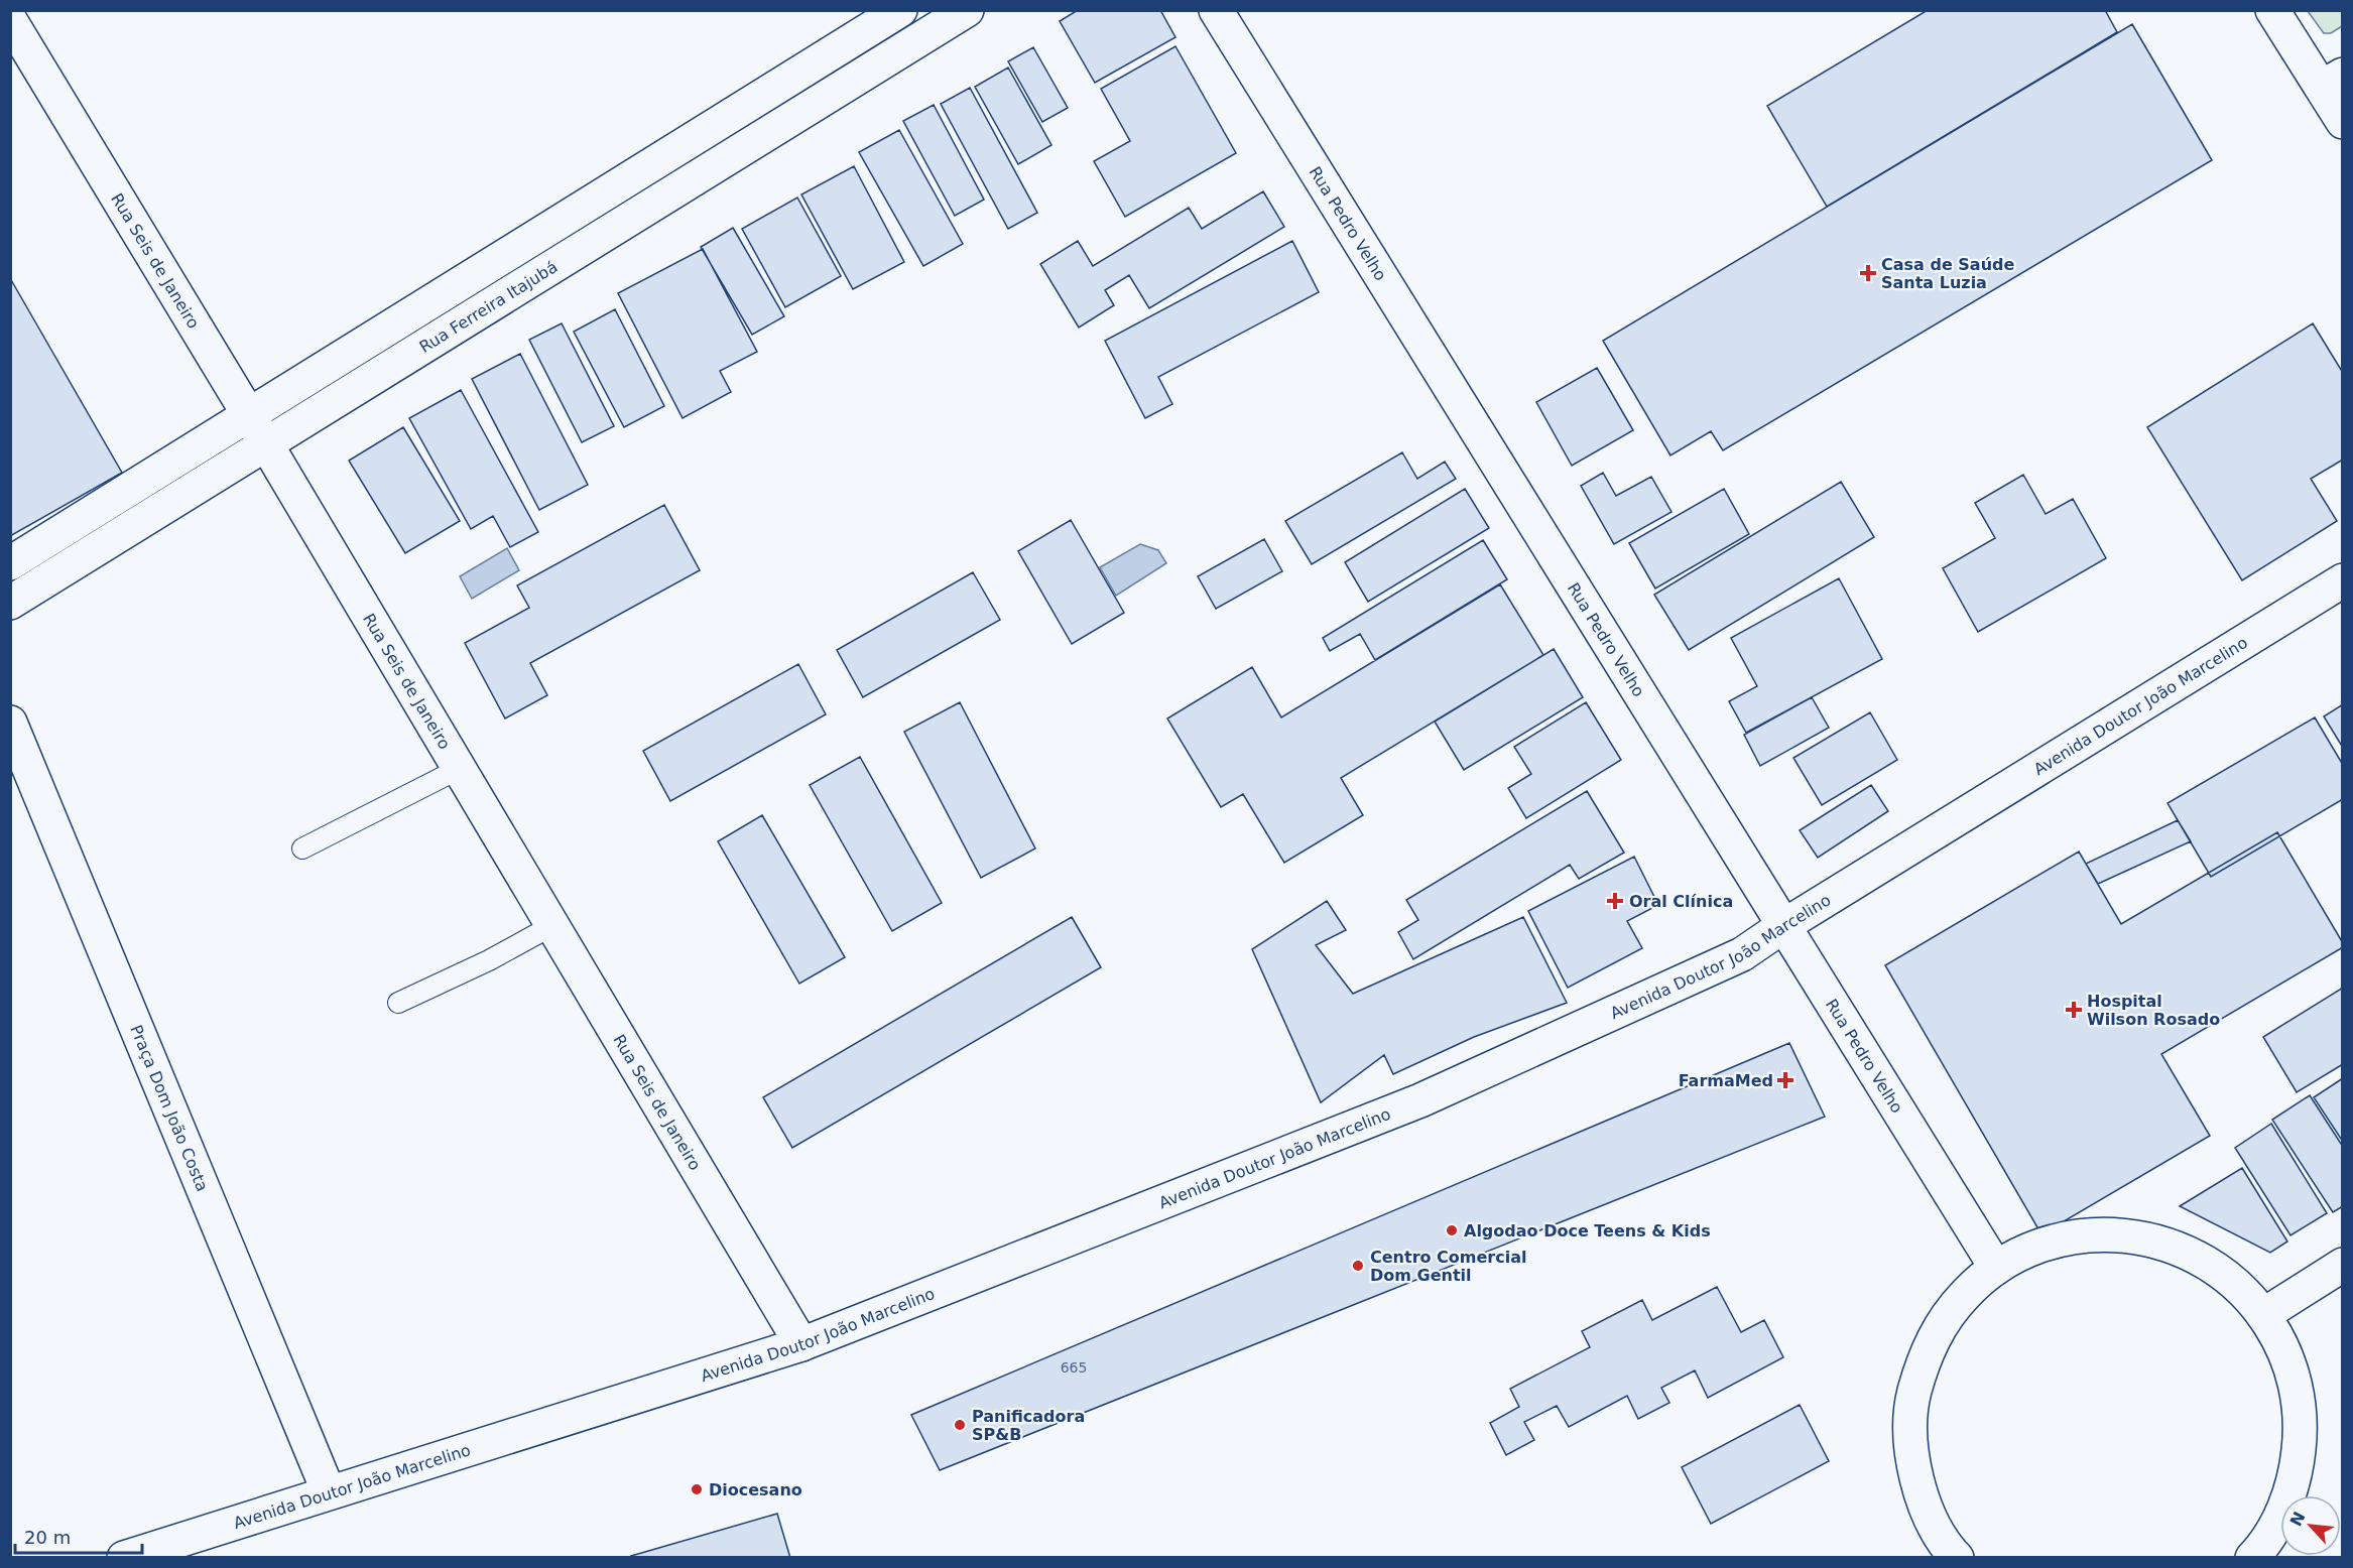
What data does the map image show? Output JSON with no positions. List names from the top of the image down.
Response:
{
  "streets": {
    "street": [
      "Rua Pedro Velho",
      "Rua Seis de Janeiro",
      "Rua Ferreira Itajubá",
      "Avenida Doutor João Marcelino",
      "Praça Dom João Costa"
    ]
  },
  "crossings": [
    ["Rua Pedro Velho", "Avenida Doutor João Marcelino"],
    ["Rua Seis de Janeiro", "Rua Ferreira Itajubá"],
    ["Rua Seis de Janeiro", "Avenida Doutor João Marcelino"],
    ["Avenida Doutor João Marcelino", "Praça Dom João Costa"]
  ],
  "places": {
    "health": [
      "Casa de Saúde Santa Luzia",
      "Oral Clínica",
      "Hospital Wilson Rosado",
      "FarmaMed"
    ],
    "other": [
      "Algodao Doce Teens & Kids",
      "Centro Comercial Dom Gentil",
      "Panificadora SP&B",
      "Diocesano"
    ]
  },
  "house_numbers": ["665"],
  "scale_bar": "20 m",
  "north": "top left"
}
